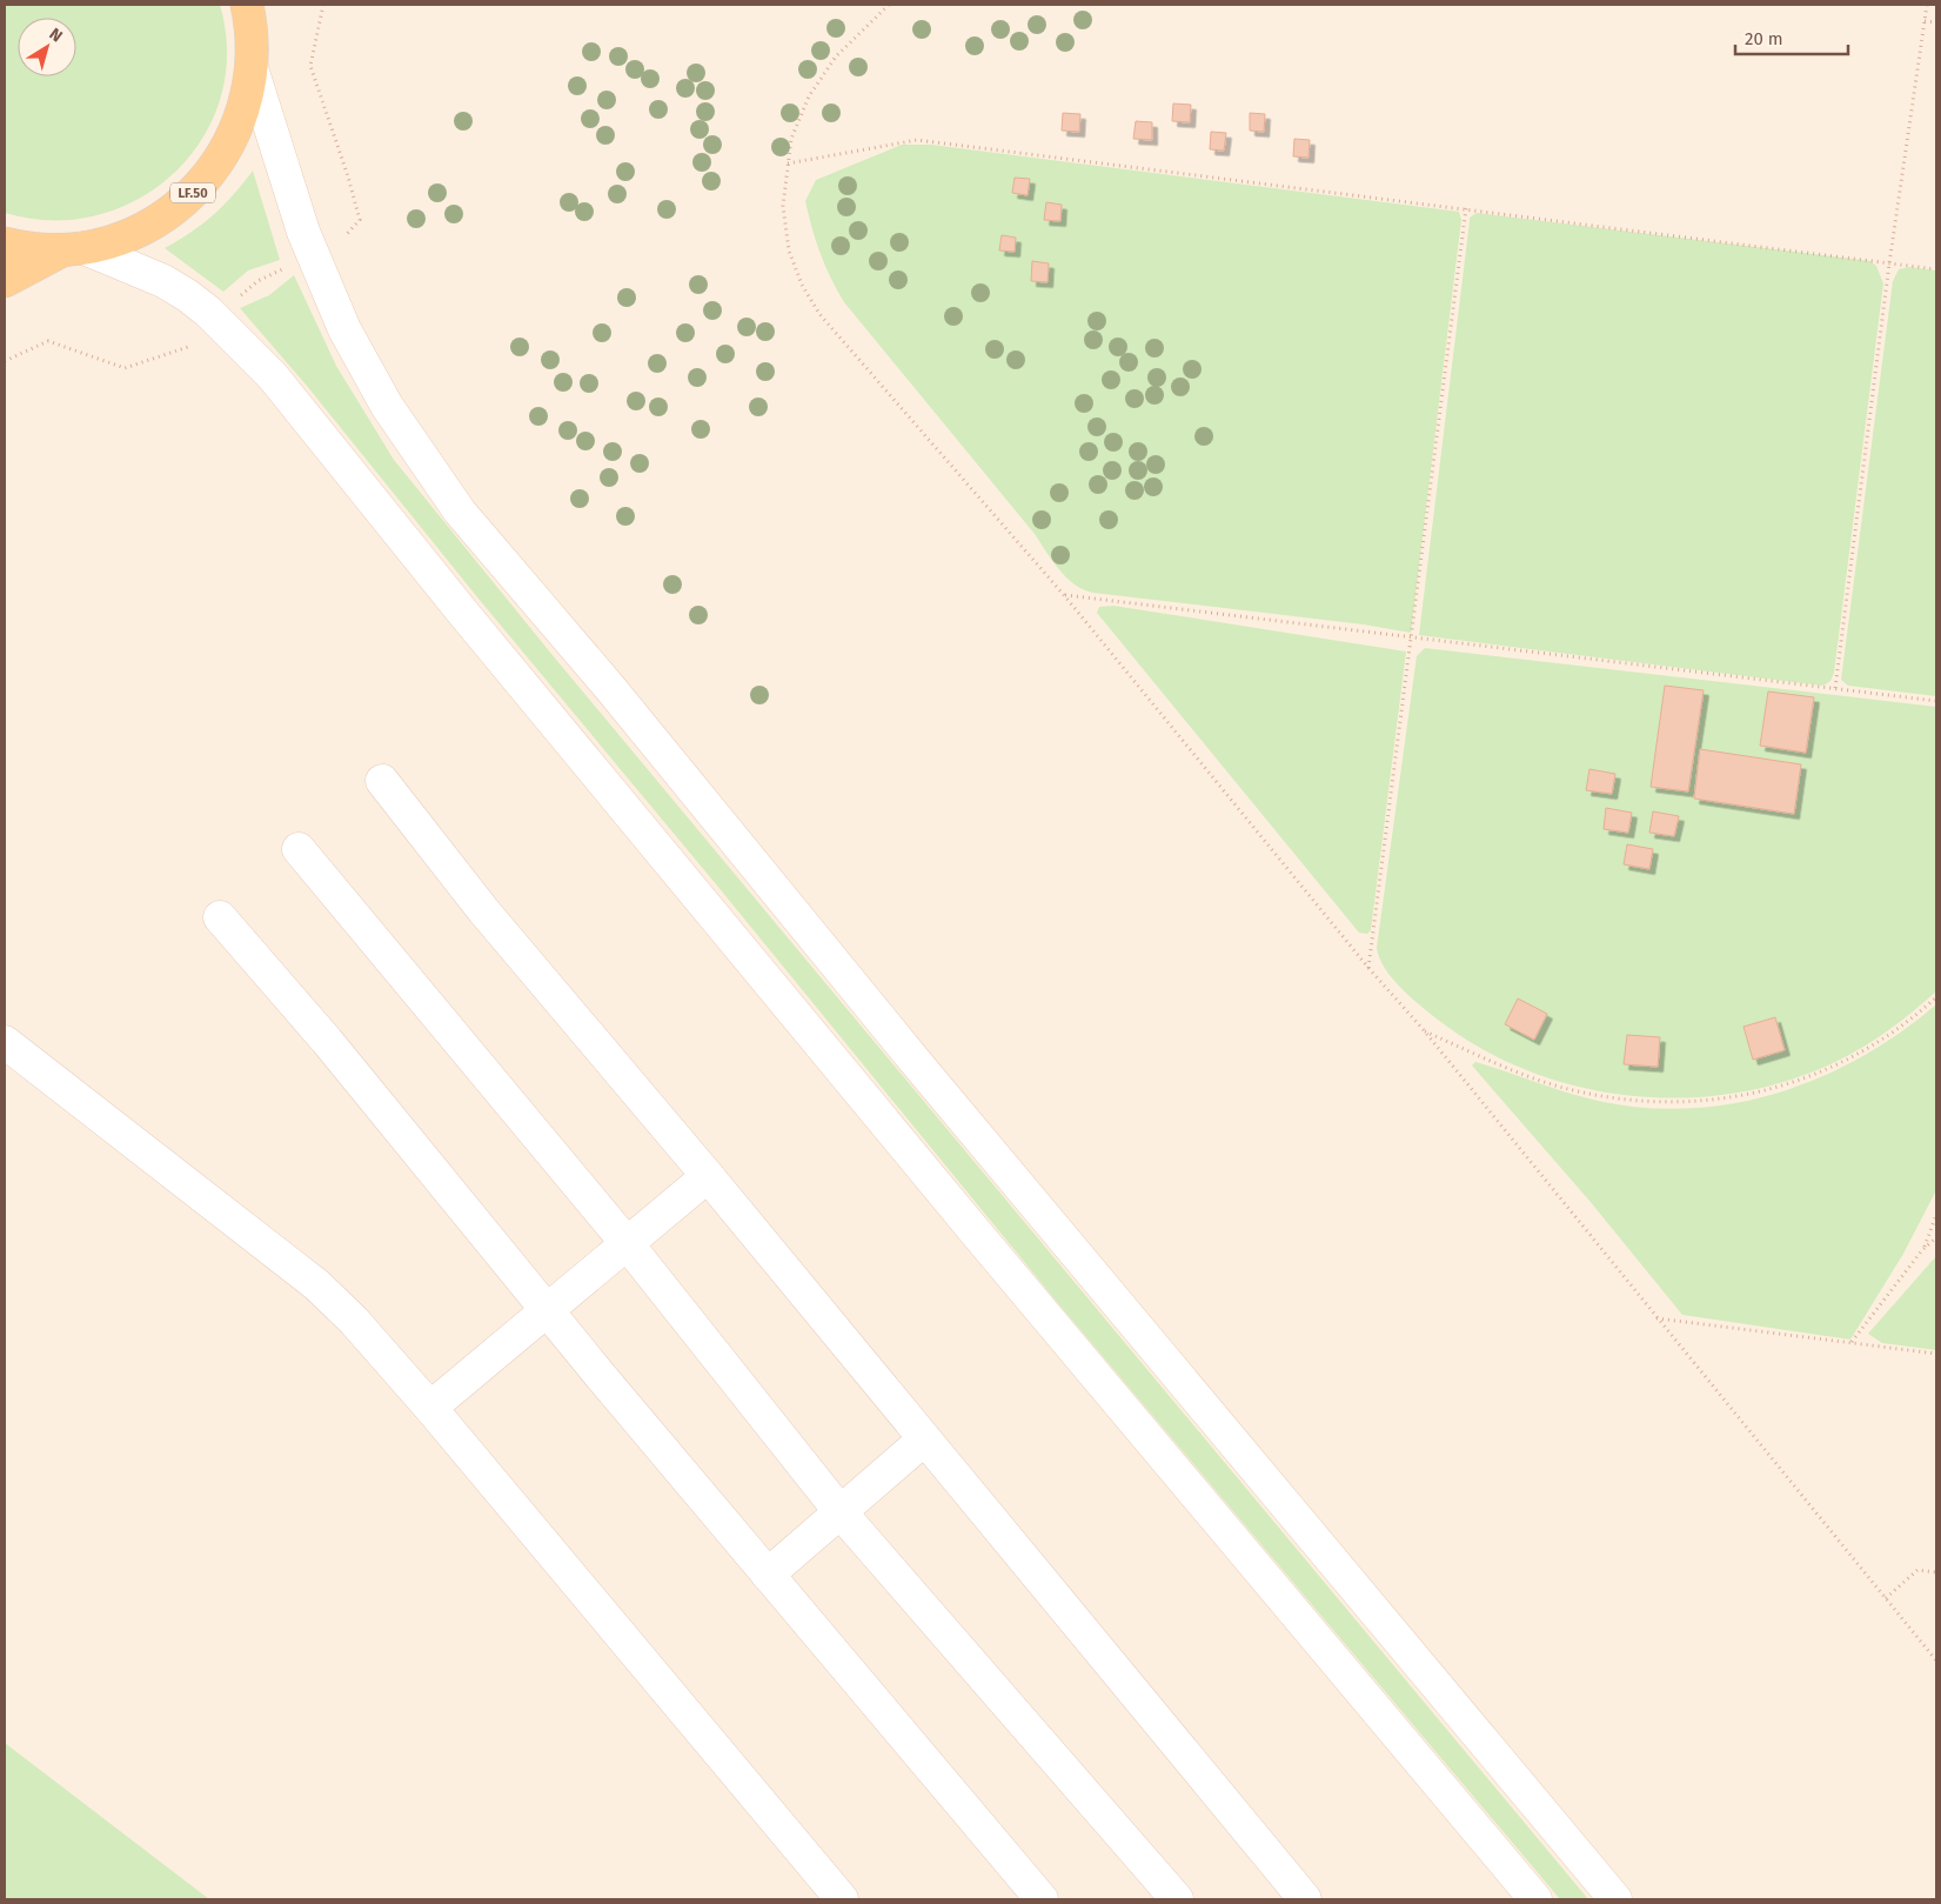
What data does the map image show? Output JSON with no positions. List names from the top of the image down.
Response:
{
  "streets": {
    "main road": ["LF.50"]
  },
  "scale_bar": "20 m",
  "north": "top right"
}
